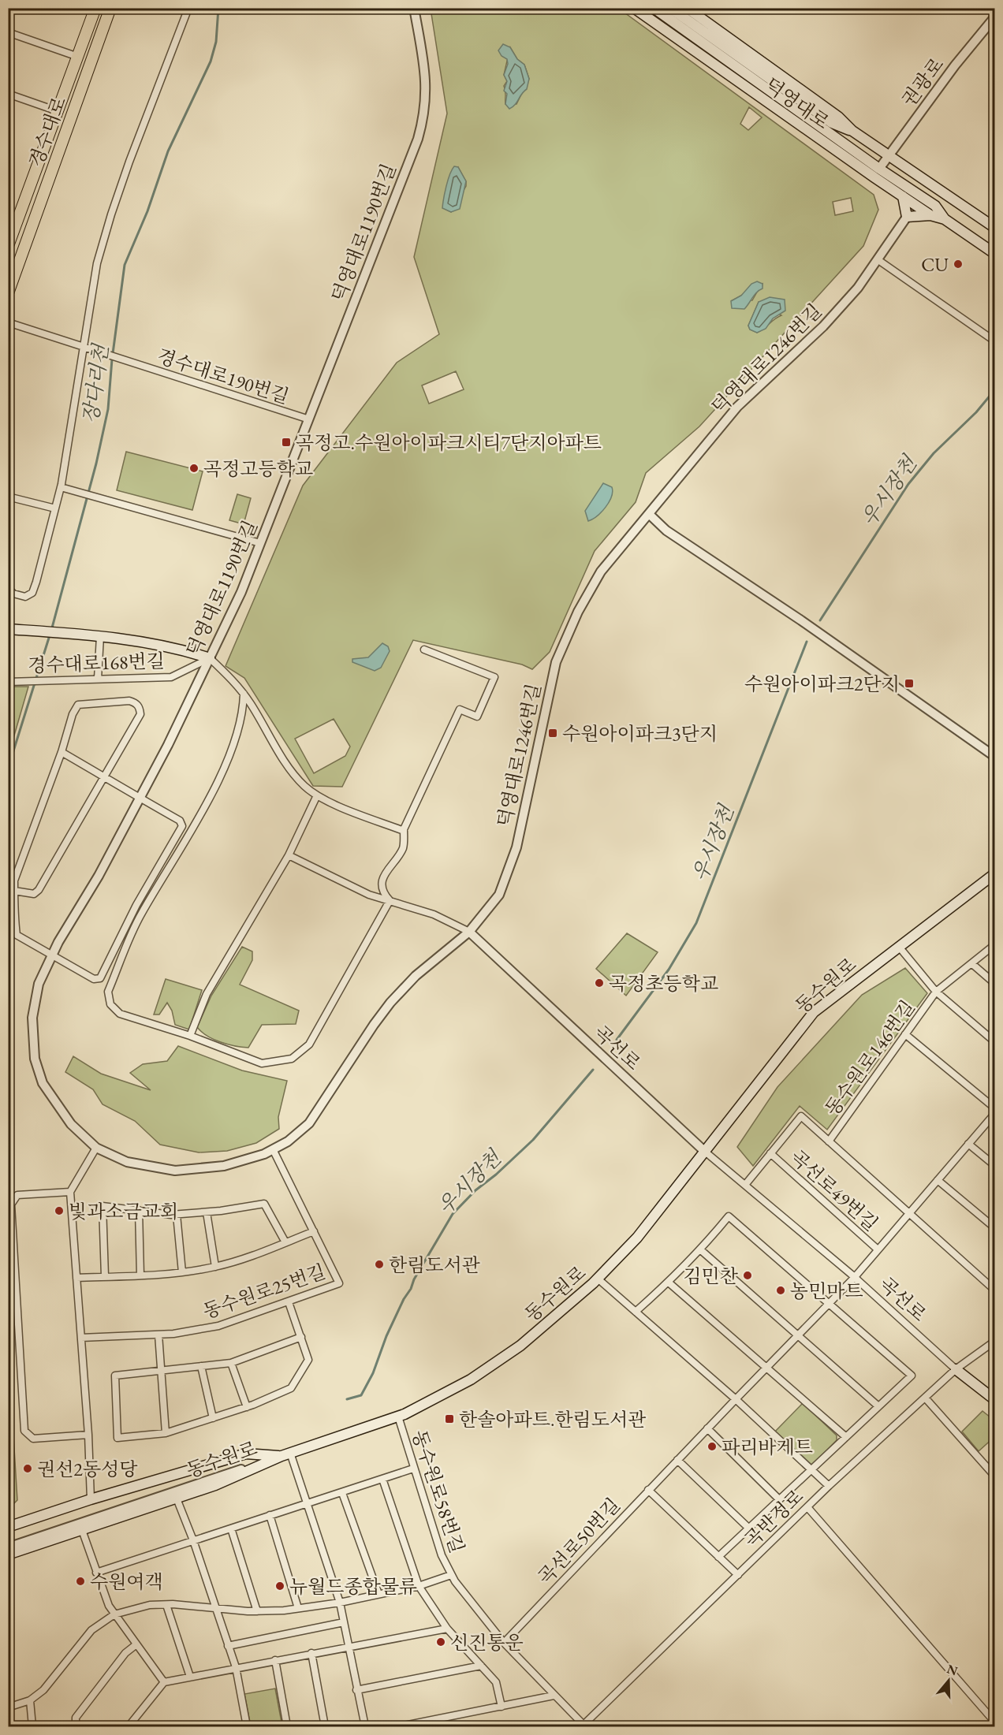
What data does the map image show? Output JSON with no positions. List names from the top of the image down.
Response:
{
  "streets": {
    "main road": [
      "덕영대로",
      "경수대로",
      "동수원로",
      "곡선로"
    ],
    "street": [
      "권광로",
      "덕영대로1190번길",
      "덕영대로1246번길",
      "경수대로190번길",
      "경수대로168번길",
      "동수원로146번길",
      "곡선로49번길",
      "동수원로25번길",
      "동수원로58번길",
      "곡반정로",
      "곡선로50번길"
    ]
  },
  "crossings": [
    ["권광로", "덕영대로"],
    ["덕영대로1190번길", "덕영대로1246번길"],
    ["덕영대로1190번길", "경수대로190번길"],
    ["덕영대로1190번길", "경수대로168번길"],
    ["덕영대로1246번길", "곡선로"],
    ["덕영대로1246번길", "동수원로25번길"],
    ["동수원로", "곡선로"],
    ["동수원로", "동수원로146번길"],
    ["동수원로", "동수원로58번길"],
    ["곡선로", "곡선로49번길"],
    ["곡선로", "곡반정로"],
    ["곡선로", "곡선로50번길"],
    ["동수원로146번길", "곡선로49번길"],
    ["곡선로49번길", "곡선로50번길"],
    ["동수원로58번길", "곡반정로"],
    ["동수원로58번길", "곡선로50번길"]
  ],
  "water": ["장다리천", "우시장천"],
  "places": {
    "other": [
      "CU",
      "곡정고등학교",
      "곡정초등학교",
      "빛과소금교회",
      "한림도서관",
      "김민찬",
      "농민마트",
      "파리바게트",
      "권선2동성당",
      "수원여객",
      "뉴월드종합물류",
      "신진통운"
    ],
    "transit": [
      "곡정고.수원아이파크시티7단지아파트",
      "수원아이파크2단지",
      "수원아이파크3단지",
      "한솔아파트.한림도서관"
    ]
  },
  "north": "top"
}
